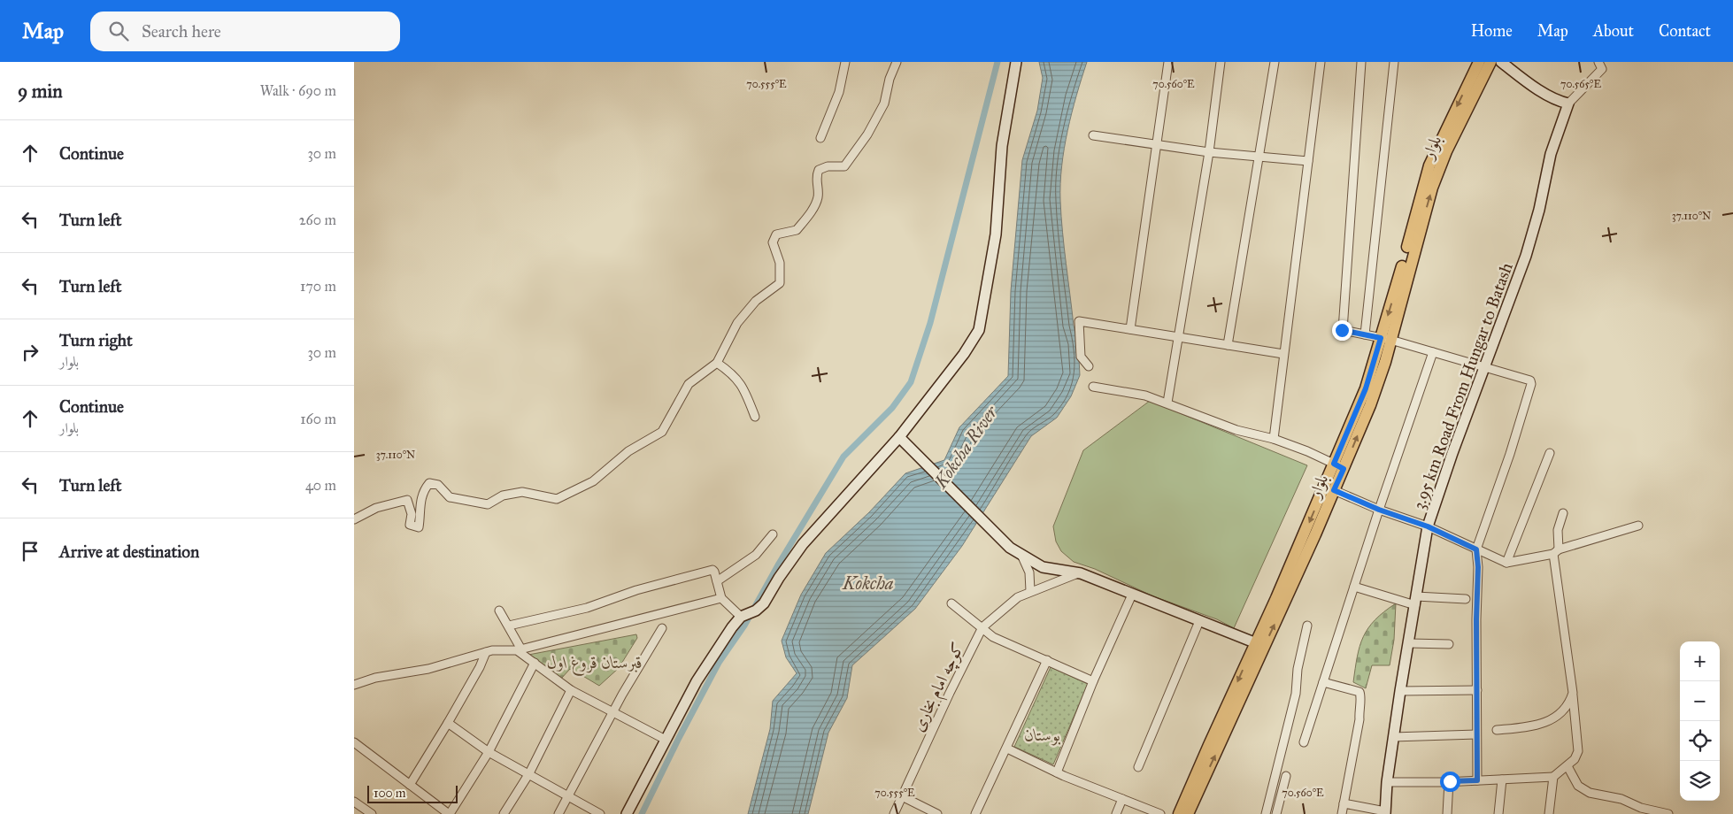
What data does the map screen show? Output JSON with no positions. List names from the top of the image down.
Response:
{
  "streets": {
    "main road": ["بلوار"],
    "street": ["3.95 km Road From Hungar to Batash", "کوچه امام بخاری"]
  },
  "water": ["Kokcha River", "Kokcha"],
  "parks": ["قبرستان قروغ اول", "بوستان"],
  "scale_bar": "100 m",
  "page": {
    "header": "Map",
    "search": "Search here",
    "nav": [
      "Home",
      "Map",
      "About",
      "Contact"
    ],
    "heading": ["9 min", "Walk · 690 m"],
    "list": [
      ["Continue", "30 m"],
      ["Turn left", "260 m"],
      ["Turn left", "170 m"],
      ["Turn right", "بلوار", "30 m"],
      ["Continue", "بلوار", "160 m"],
      ["Turn left", "40 m"],
      "Arrive at destination"
    ],
    "map_buttons": ["+", "−"],
    "scale": "100 m"
  },
  "coordinates": [
    "70.555°E",
    "70.560°E",
    "70.565°E",
    "37.110°N"
  ]
}
